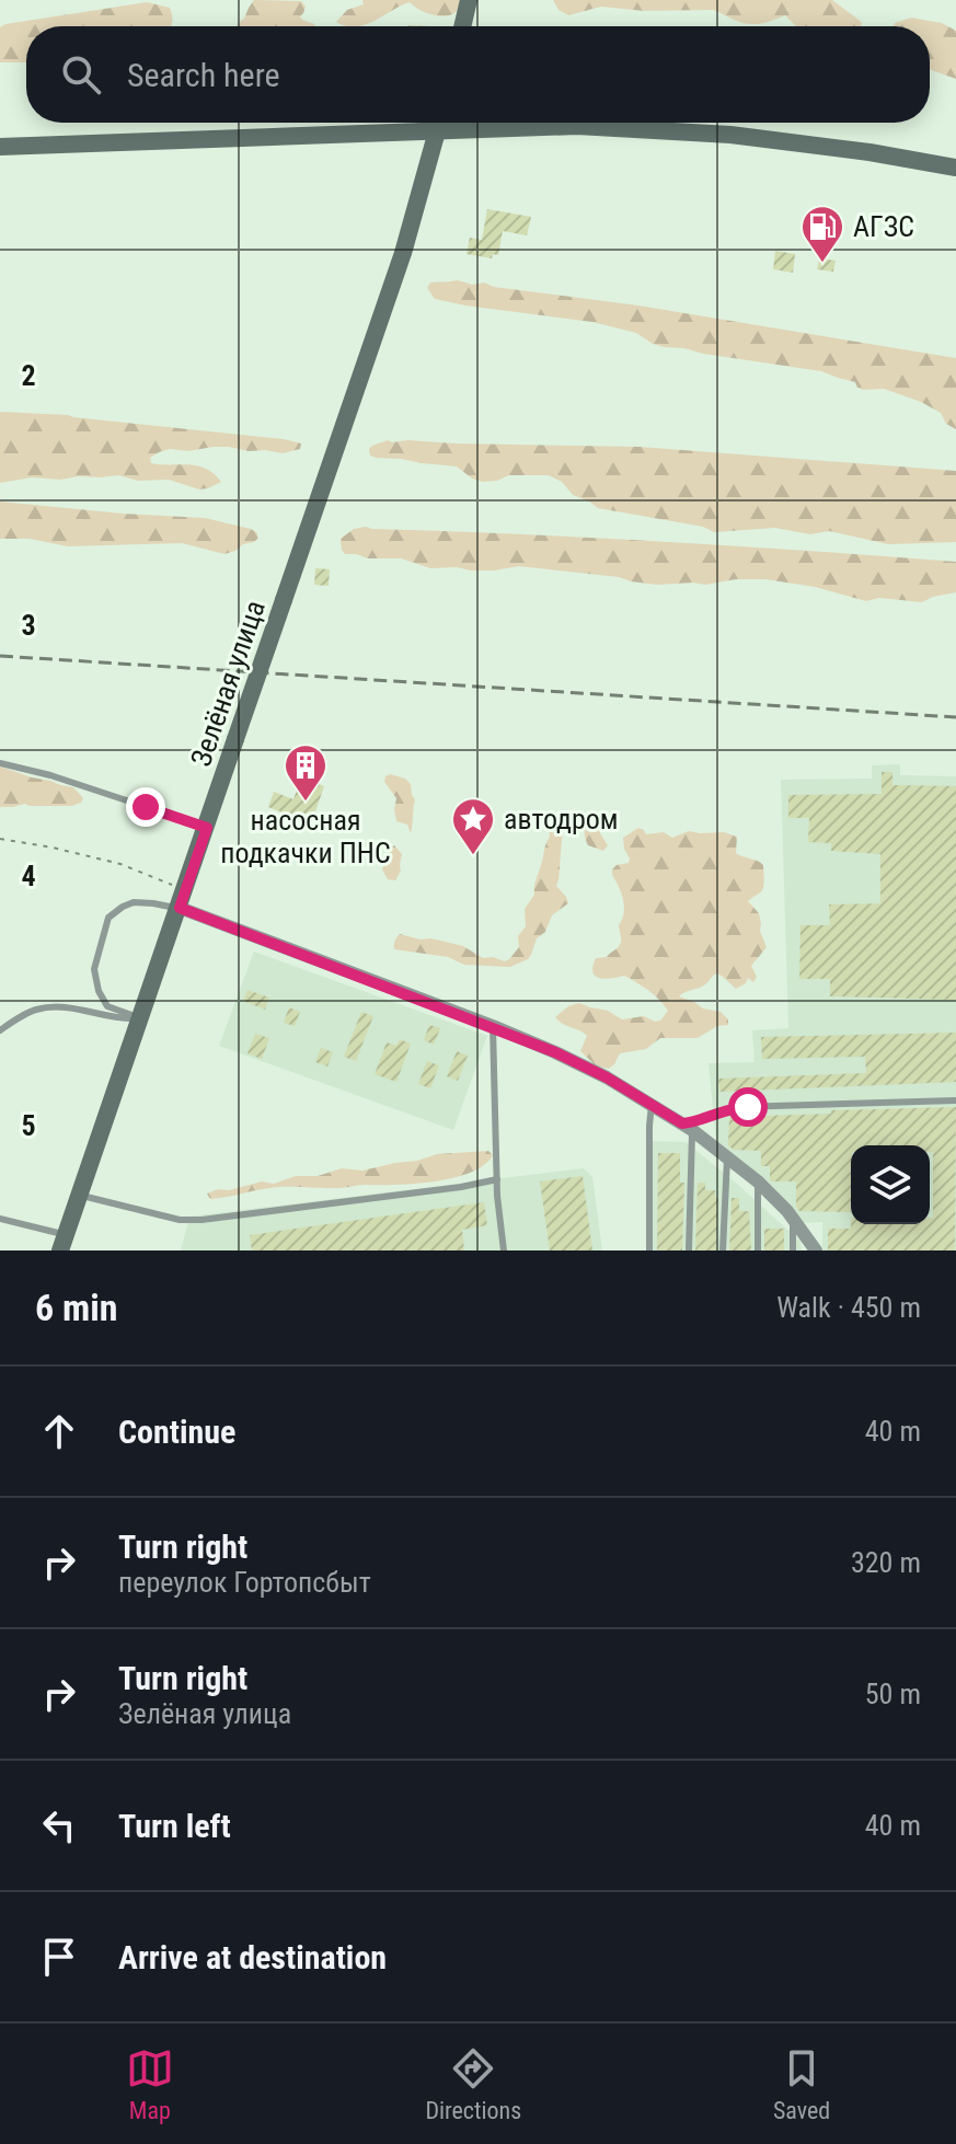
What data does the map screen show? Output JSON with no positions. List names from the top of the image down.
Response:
{
  "streets": {
    "street": ["Зелёная улица"]
  },
  "places": {
    "fuel station": ["АГЗС"],
    "building": ["насосная подкачки ПНС"],
    "place": ["автодром"]
  },
  "page": {
    "search": "Search here",
    "heading": ["6 min", "Walk · 450 m"],
    "list": [
      ["Continue", "40 m"],
      ["Turn right", "переулок Гортопсбыт", "320 m"],
      ["Turn right", "Зелёная улица", "50 m"],
      ["Turn left", "40 m"],
      "Arrive at destination"
    ],
    "nav": ["Map", "Directions", "Saved"]
  },
  "grid": {
    "rows": [
      "2",
      "3",
      "4",
      "5"
    ]
  }
}
